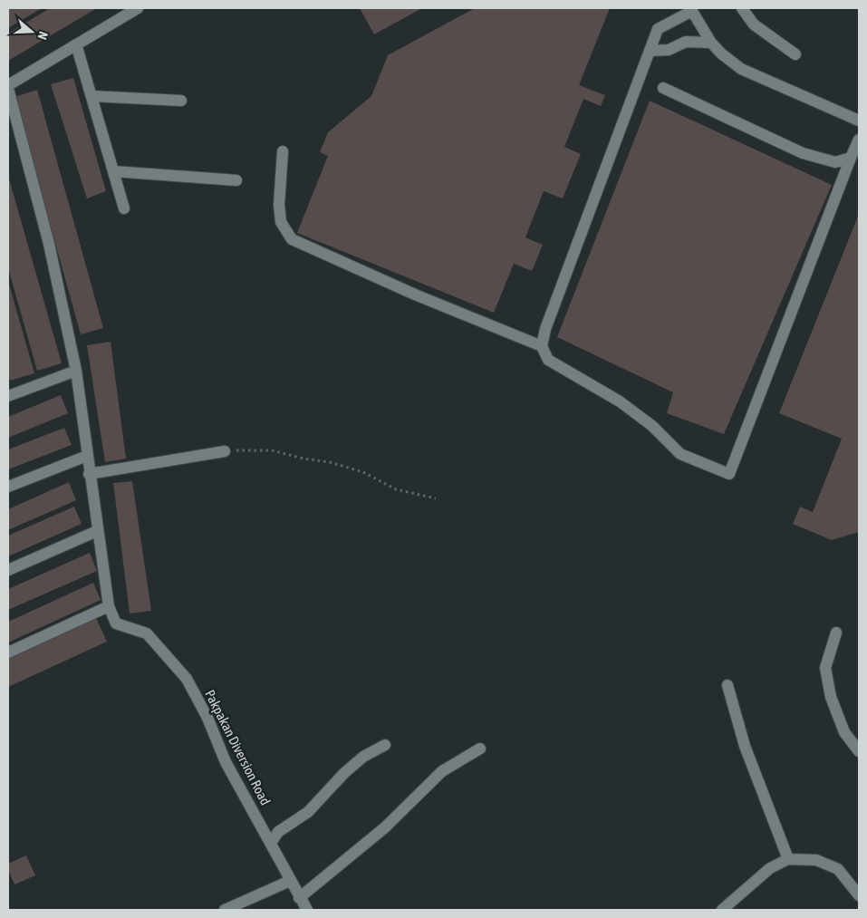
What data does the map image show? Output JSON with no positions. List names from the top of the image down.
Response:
{
  "streets": {
    "street": ["Pakpakan Diversion Road"]
  },
  "north": "right"
}
